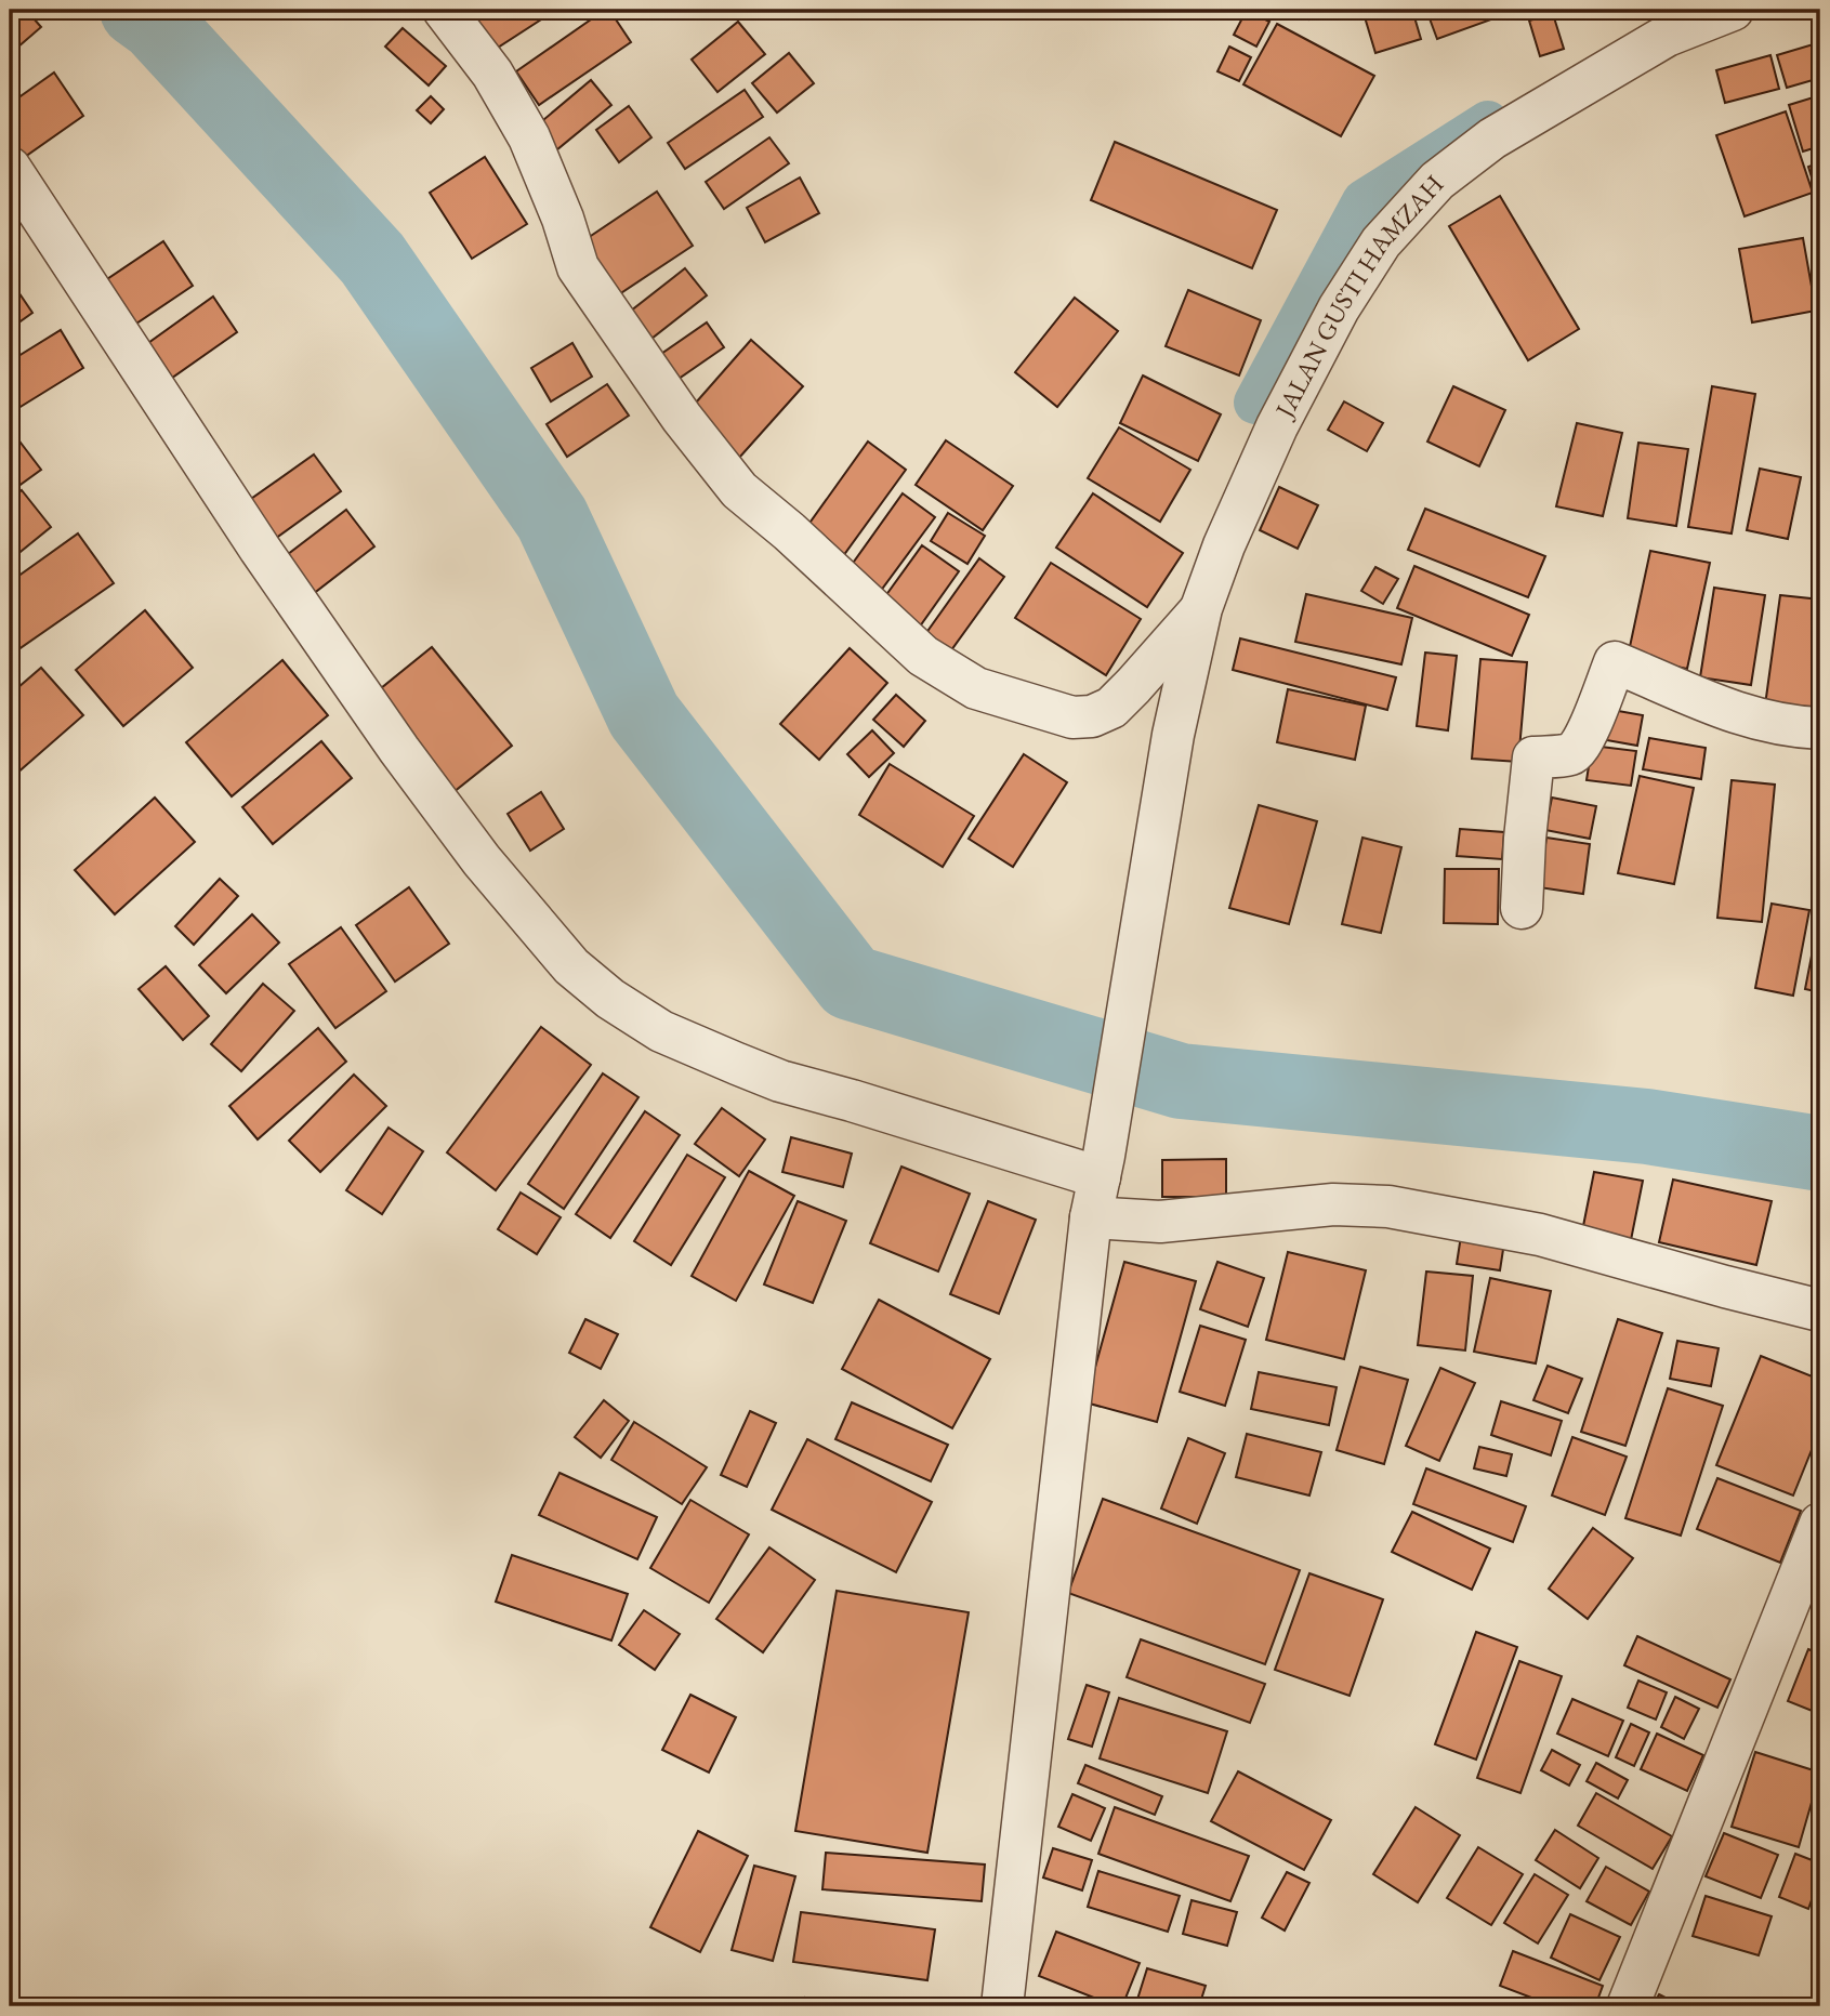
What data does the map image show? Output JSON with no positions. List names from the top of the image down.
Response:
{
  "streets": {
    "street": ["JALAN GUSTI HAMZAH"]
  }
}
